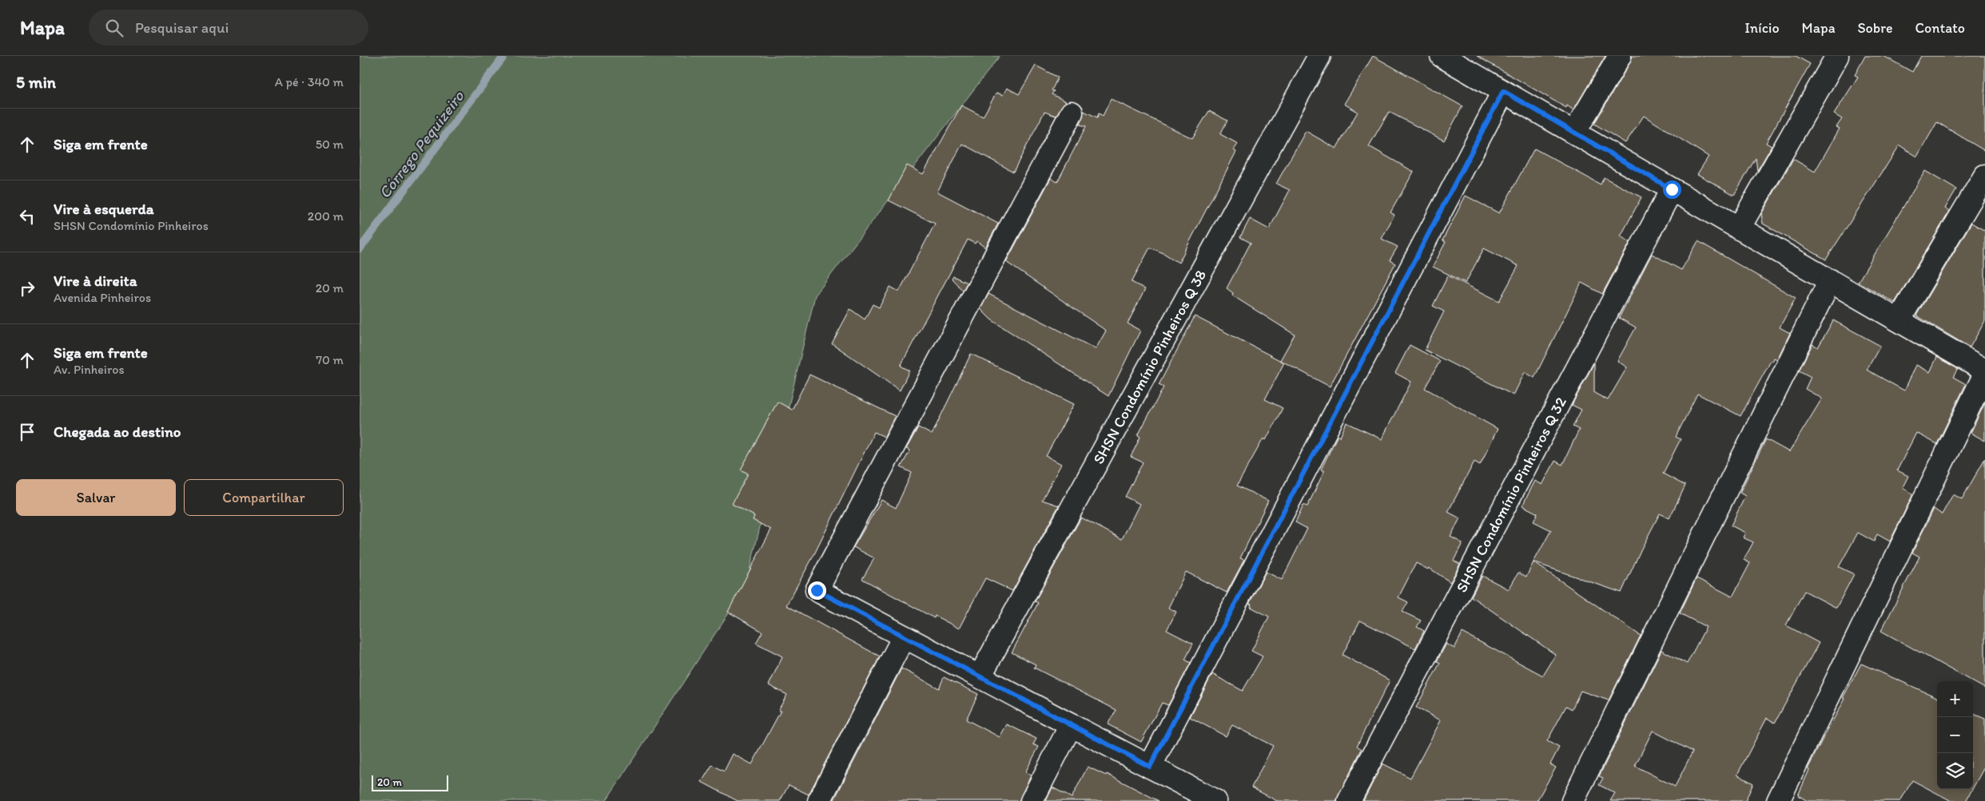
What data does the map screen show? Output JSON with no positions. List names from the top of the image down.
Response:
{
  "streets": {
    "street": ["SHSN Condomínio Pinheiros Q 38", "SHSN Condomínio Pinheiros Q 32"]
  },
  "water": ["Córrego Pequizeiro"],
  "scale_bar": "20 m",
  "page": {
    "header": "Mapa",
    "search": "Pesquisar aqui",
    "nav": [
      "Início",
      "Mapa",
      "Sobre",
      "Contato"
    ],
    "heading": ["5 min", "A pé · 340 m"],
    "list": [
      ["Siga em frente", "50 m"],
      ["Vire à esquerda", "SHSN Condomínio Pinheiros", "200 m"],
      ["Vire à direita", "Avenida Pinheiros", "20 m"],
      ["Siga em frente", "Av. Pinheiros", "70 m"],
      "Chegada ao destino"
    ],
    "buttons": ["Salvar", "Compartilhar"],
    "map_buttons": ["+", "−"],
    "scale": "20 m"
  }
}
